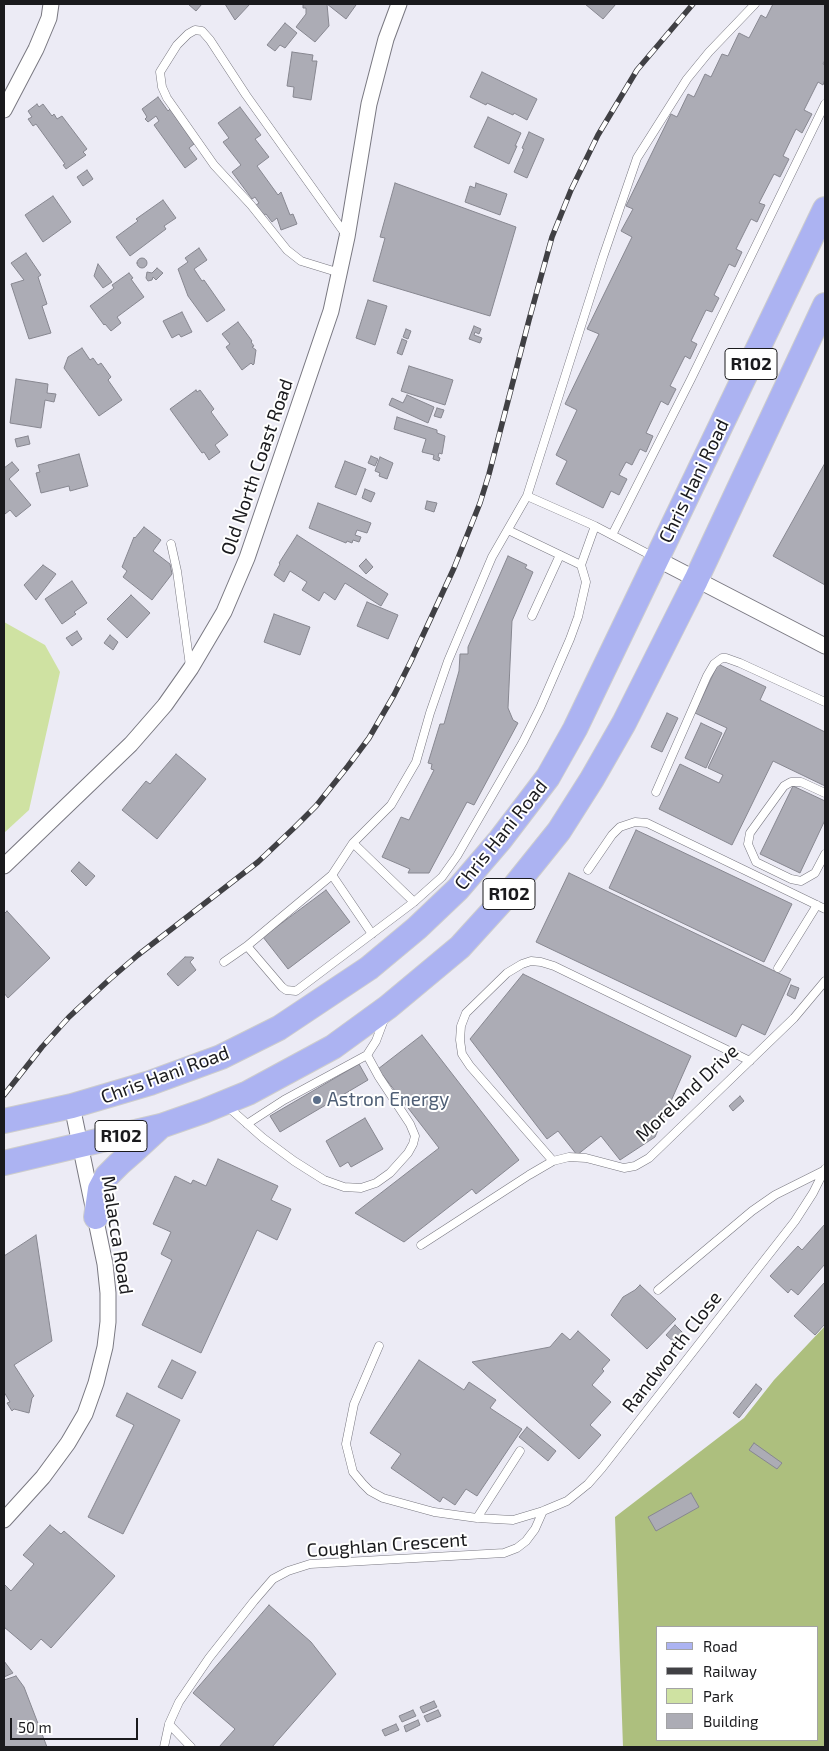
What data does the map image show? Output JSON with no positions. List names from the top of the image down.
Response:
{
  "streets": {
    "main road": ["R102", "Chris Hani Road"],
    "street": ["Old North Coast Road", "Malacca Road"],
    "lane": ["Moreland Drive", "Randworth Close", "Coughlan Crescent"]
  },
  "crossings": [
    ["Chris Hani Road", "Malacca Road"],
    ["Randworth Close", "Coughlan Crescent"]
  ],
  "places": ["Astron Energy"],
  "legend": [
    "Road",
    "Railway",
    "Park",
    "Building"
  ],
  "scale_bar": "50 m"
}
